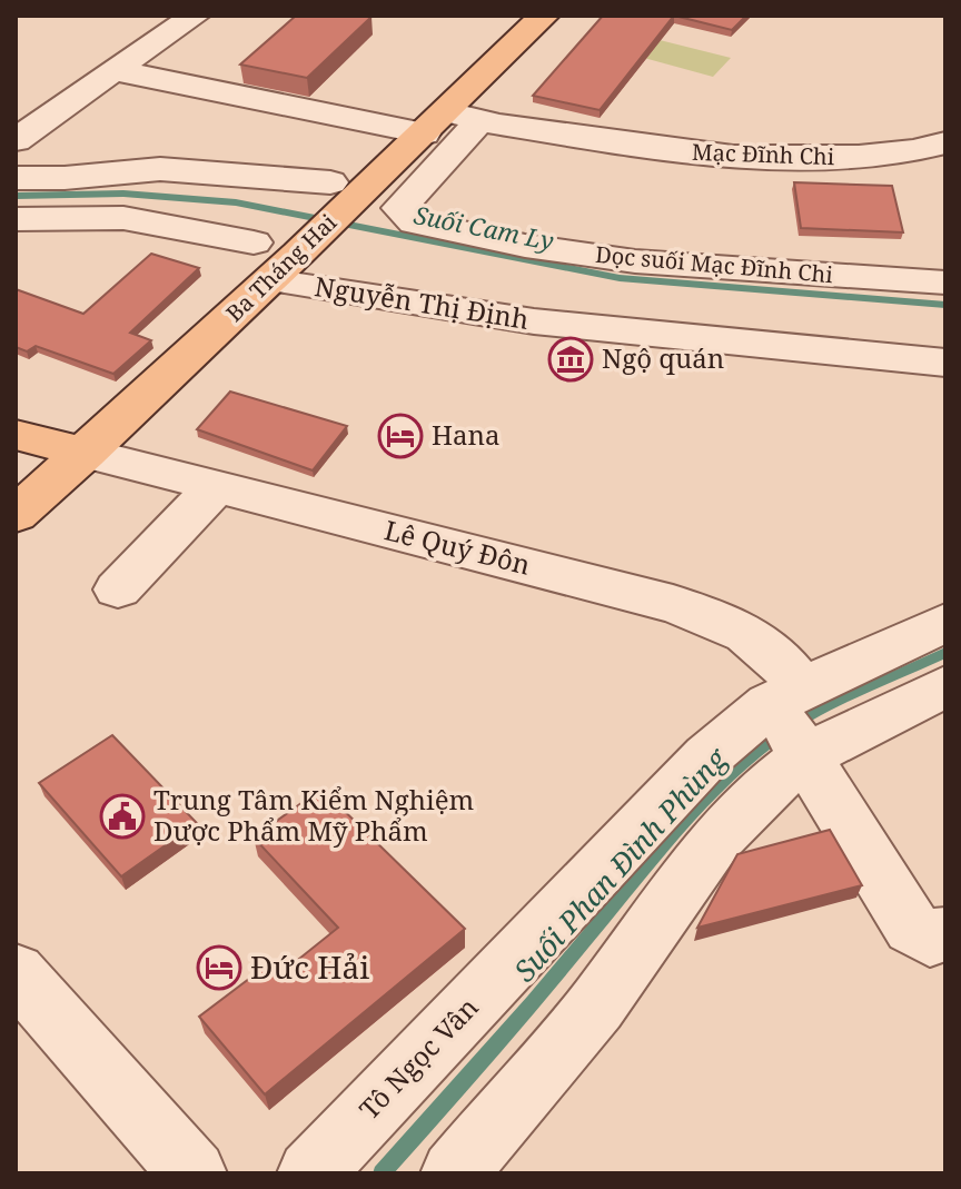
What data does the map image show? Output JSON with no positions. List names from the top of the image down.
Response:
{
  "streets": {
    "main road": ["Ba Tháng Hai"],
    "street": [
      "Mạc Đĩnh Chi",
      "Dọc suối Mạc Đĩnh Chi",
      "Nguyễn Thị Định",
      "Lê Quý Đôn",
      "Tô Ngọc Vân"
    ]
  },
  "crossings": [
    ["Mạc Đĩnh Chi", "Dọc suối Mạc Đĩnh Chi"],
    ["Mạc Đĩnh Chi", "Ba Tháng Hai"],
    ["Ba Tháng Hai", "Nguyễn Thị Định"],
    ["Ba Tháng Hai", "Lê Quý Đôn"],
    ["Lê Quý Đôn", "Tô Ngọc Vân"]
  ],
  "water": ["Suối Cam Ly", "Suối Phan Đình Phùng"],
  "places": {
    "museum": ["Ngộ quán"],
    "hotel": ["Hana", "Đức Hải"],
    "public building": ["Trung Tâm Kiểm Nghiệm Dược Phẩm Mỹ Phẩm"]
  }
}
